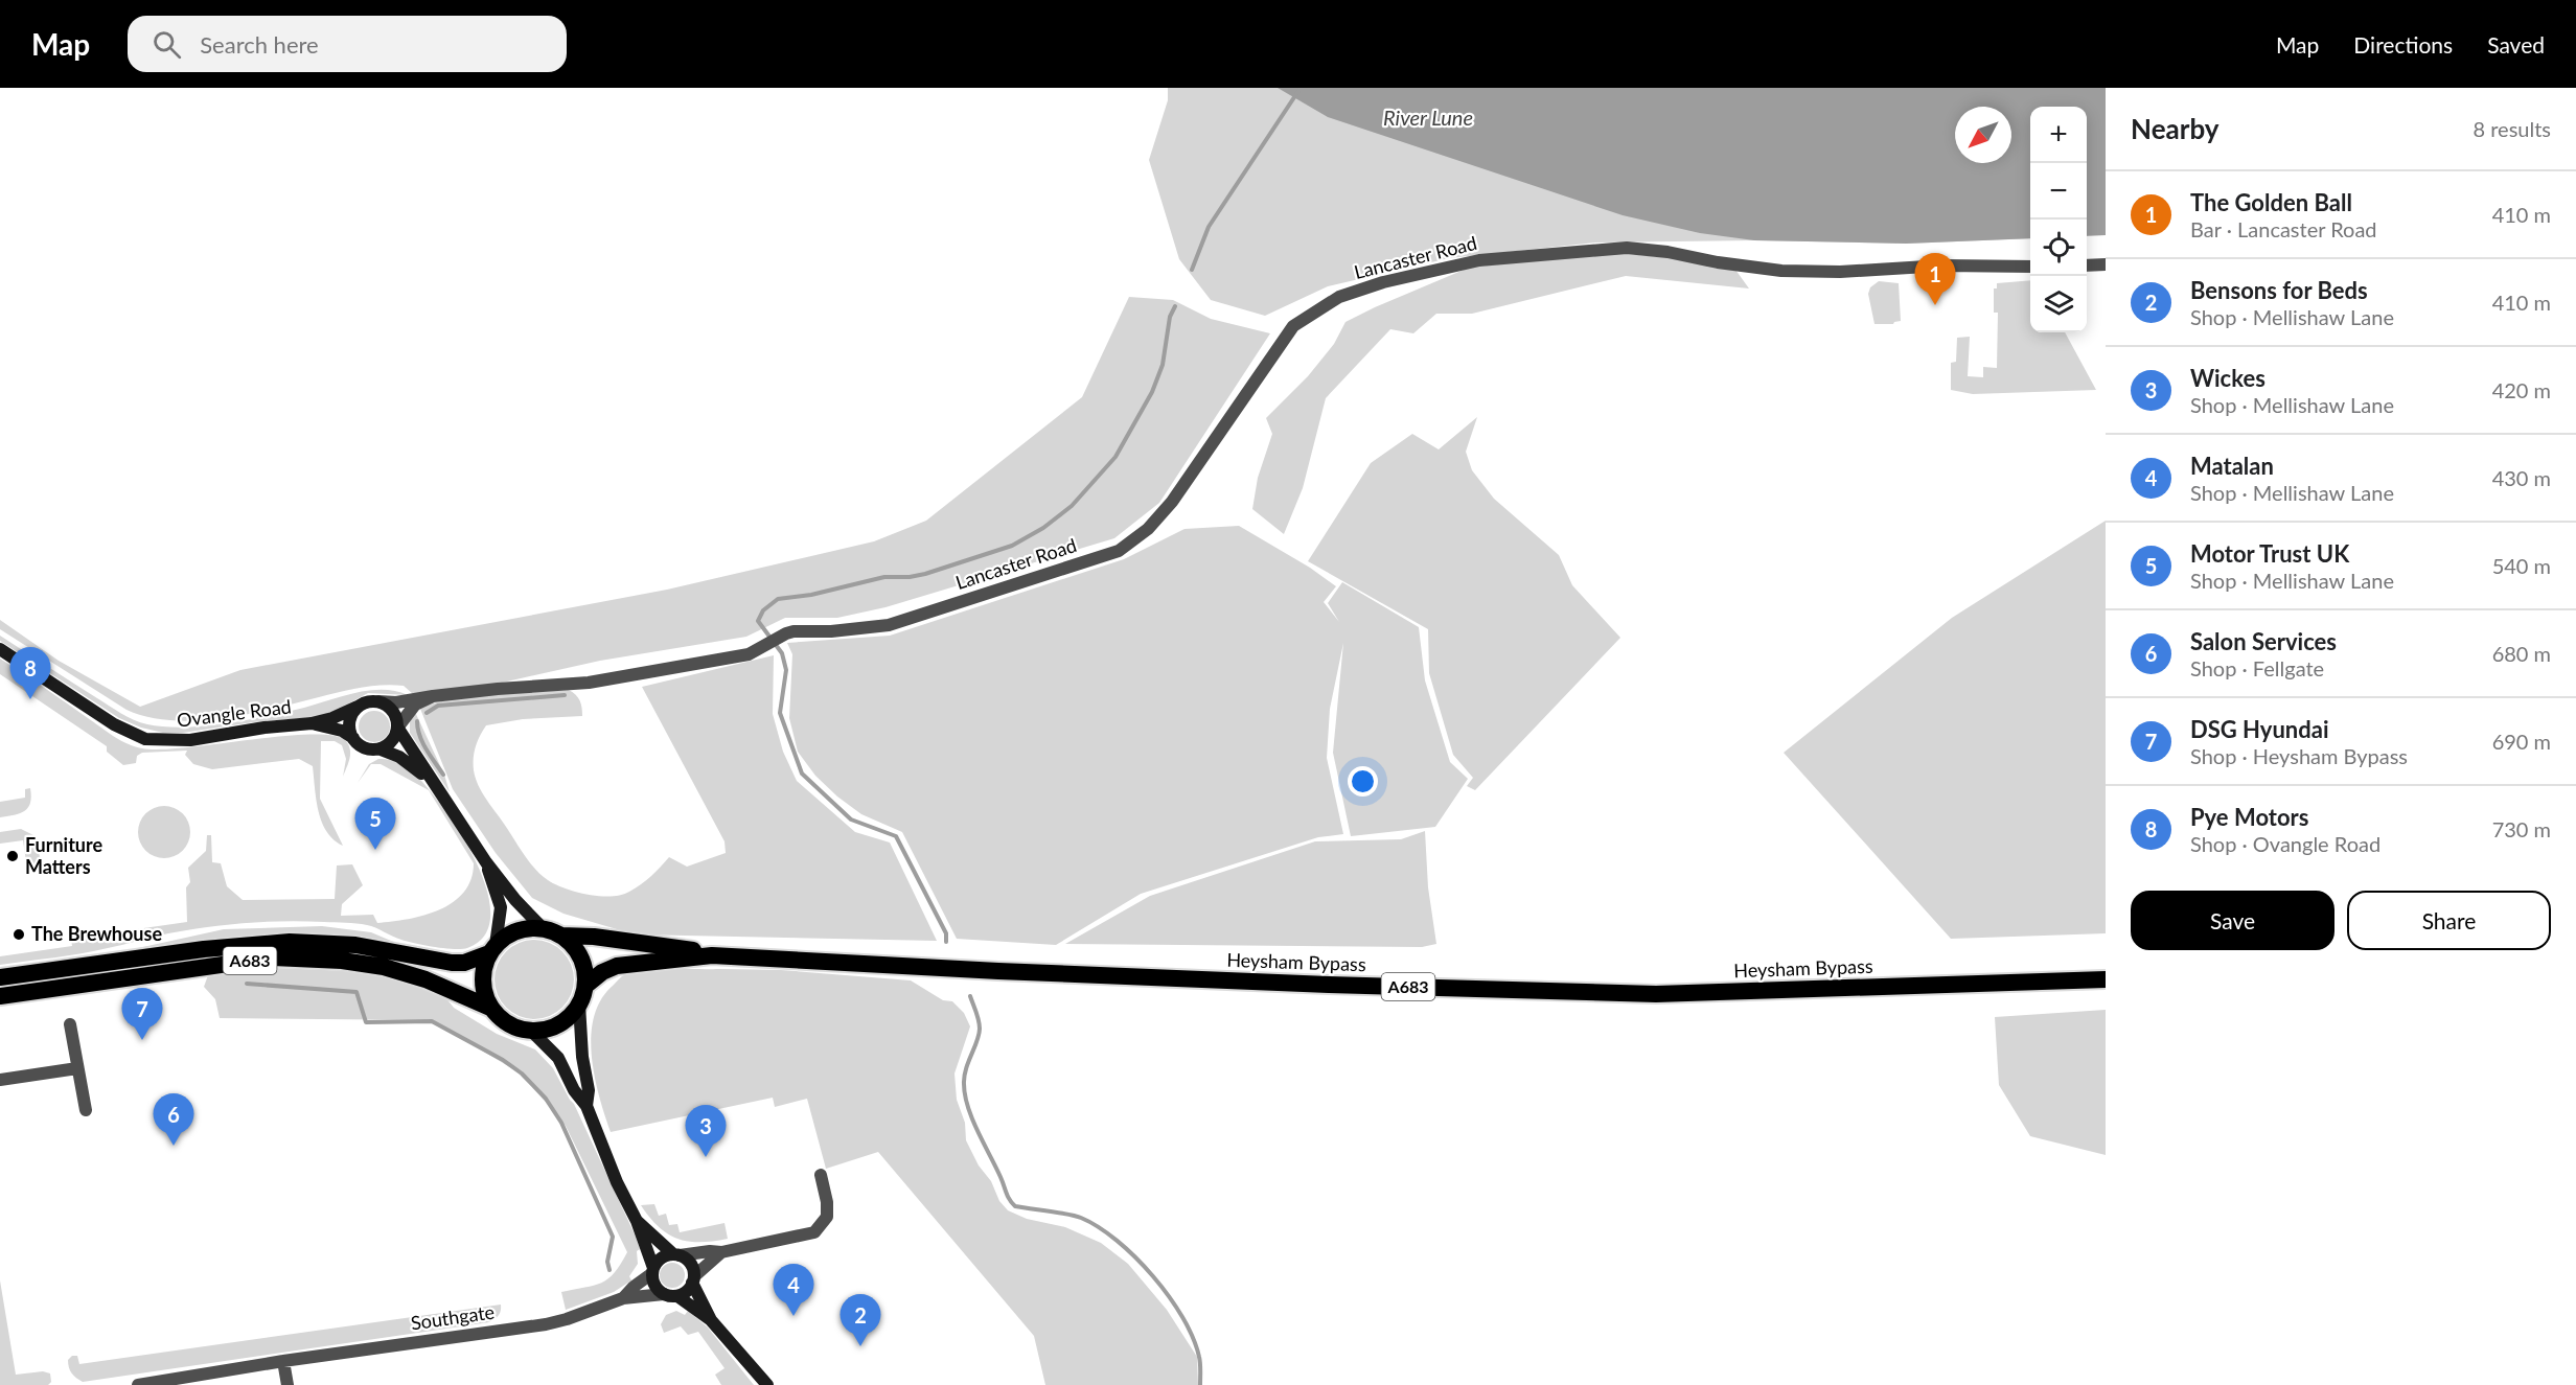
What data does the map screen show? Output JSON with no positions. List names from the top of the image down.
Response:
{
  "streets": {
    "highway": ["A683", "Heysham Bypass"],
    "main road": ["Ovangle Road"],
    "street": ["Lancaster Road", "Southgate"]
  },
  "crossings": [
    ["A683", "Heysham Bypass"]
  ],
  "water": ["River Lune"],
  "places": ["Furniture Matters", "The Brewhouse"],
  "north": "bottom left",
  "page": {
    "header": "Map",
    "search": "Search here",
    "nav": ["Map", "Directions", "Saved"],
    "heading": ["Nearby", "8 results"],
    "map_buttons": ["+", "−"],
    "list": [
      {
        "mark": "1",
        "name": "The Golden Ball",
        "note": "Bar · Lancaster Road",
        "value": "410 m"
      },
      {
        "mark": "2",
        "name": "Bensons for Beds",
        "note": "Shop · Mellishaw Lane",
        "value": "410 m"
      },
      {
        "mark": "3",
        "name": "Wickes",
        "note": "Shop · Mellishaw Lane",
        "value": "420 m"
      },
      {
        "mark": "4",
        "name": "Matalan",
        "note": "Shop · Mellishaw Lane",
        "value": "430 m"
      },
      {
        "mark": "5",
        "name": "Motor Trust UK",
        "note": "Shop · Mellishaw Lane",
        "value": "540 m"
      },
      {
        "mark": "6",
        "name": "Salon Services",
        "note": "Shop · Fellgate",
        "value": "680 m"
      },
      {
        "mark": "7",
        "name": "DSG Hyundai",
        "note": "Shop · Heysham Bypass",
        "value": "690 m"
      },
      {
        "mark": "8",
        "name": "Pye Motors",
        "note": "Shop · Ovangle Road",
        "value": "730 m"
      }
    ],
    "pins": [
      "1",
      "8",
      "5",
      "7",
      "6",
      "3",
      "4",
      "2"
    ],
    "buttons": ["Save", "Share"]
  }
}
